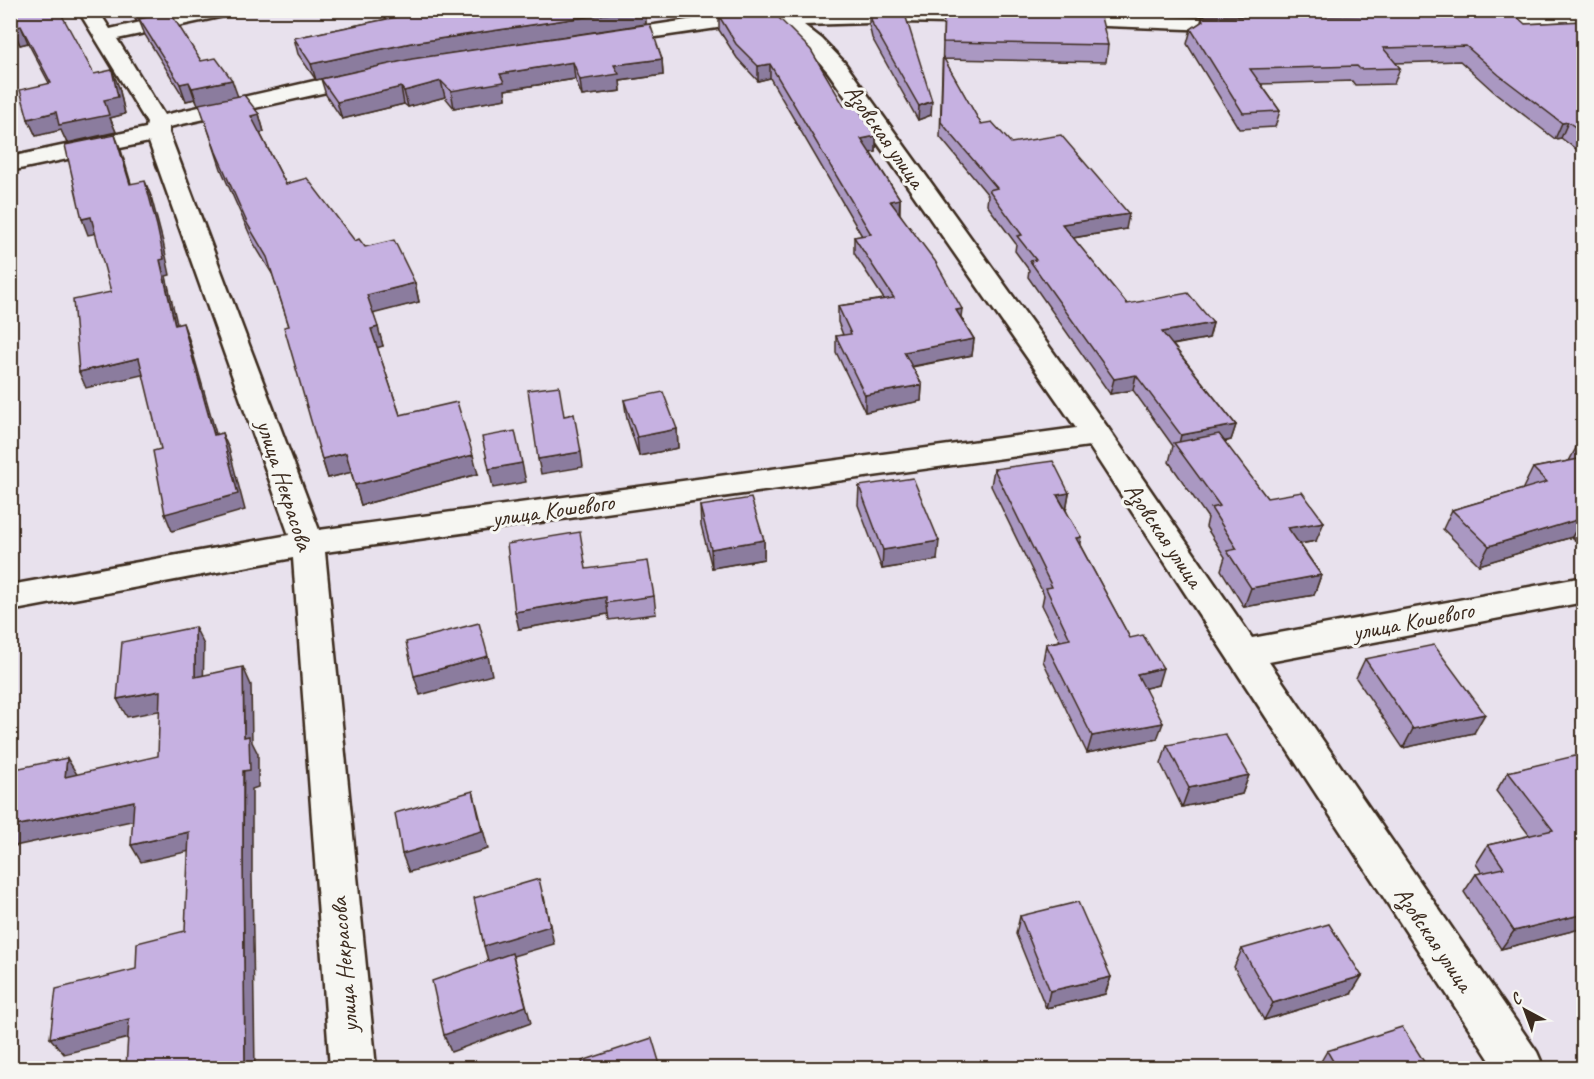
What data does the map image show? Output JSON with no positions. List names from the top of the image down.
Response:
{
  "streets": {
    "street": ["Азовская улица", "улица Некрасова", "улица Кошевого"]
  },
  "crossings": [
    ["Азовская улица", "улица Кошевого"],
    ["улица Некрасова", "улица Кошевого"]
  ],
  "north": "top left"
}
